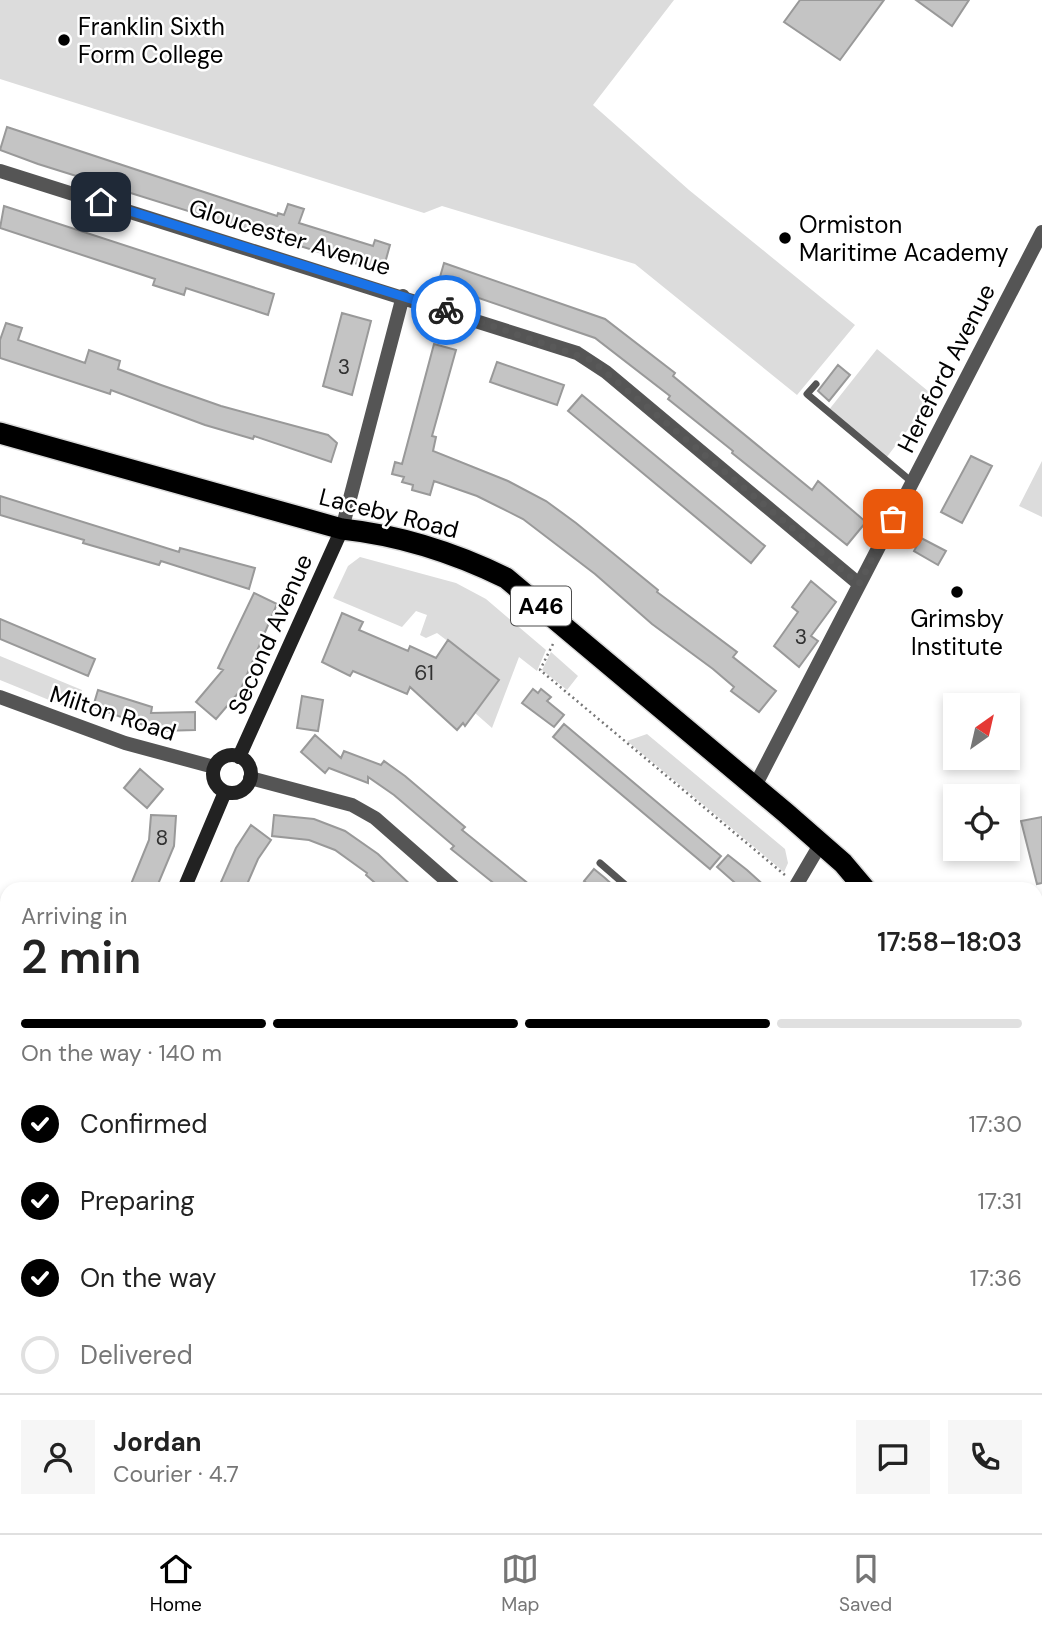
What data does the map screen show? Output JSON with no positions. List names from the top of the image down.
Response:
{
  "streets": {
    "highway": ["Laceby Road", "A46"],
    "street": [
      "Gloucester Avenue",
      "Hereford Avenue",
      "Second Avenue",
      "Milton Road"
    ]
  },
  "crossings": [
    ["Gloucester Avenue", "Hereford Avenue"],
    ["Hereford Avenue", "Laceby Road"],
    ["Laceby Road", "Second Avenue"],
    ["Second Avenue", "Milton Road"]
  ],
  "places": ["Franklin Sixth Form College", "Ormiston Maritime Academy", "Grimsby Institute"],
  "house_numbers": [
    "3",
    "3",
    "61",
    "8"
  ],
  "north": "top right",
  "page": {
    "heading": ["2 min", "Arriving in", "17:58–18:03"],
    "panel": ["Jordan", "Courier · 4.7"],
    "bar": "On the way · 140 m",
    "list": [
      ["Confirmed", "17:30"],
      ["Preparing", "17:31"],
      ["On the way", "17:36"],
      "Delivered"
    ],
    "tabs": ["Home", "Map", "Saved"]
  }
}
